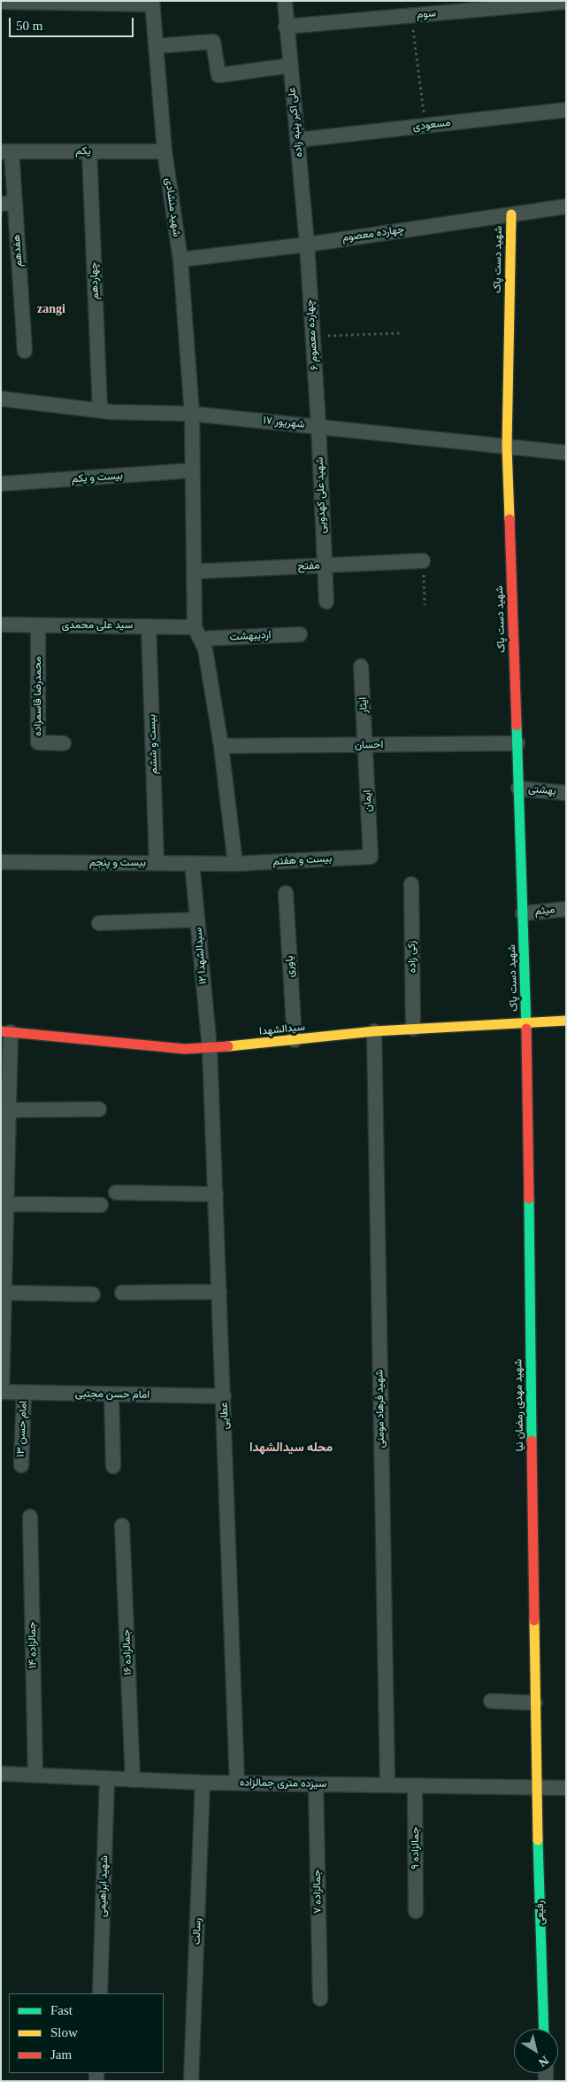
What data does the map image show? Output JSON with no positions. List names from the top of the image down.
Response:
{
  "streets": {
    "street": [
      "سوم",
      "علی اکبر پنبه زاده",
      "مسعودی",
      "یکم",
      "شهید منشادی",
      "چهارده معصوم",
      "هفدهم",
      "شهید دست پاک",
      "چهاردهم",
      "چهارده معصوم ۶",
      "۱۷ شهریور",
      "بیست و یکم",
      "شهید علی کهدویی",
      "مفتح",
      "سید علی محمدی",
      "اردیبهشت",
      "محمدرضا قاسمزاده",
      "ایثار",
      "بیست و ششم",
      "احسان",
      "بهشتی",
      "ایمان",
      "بیست و هفتم",
      "بیست و پنجم",
      "میثم",
      "سیدالشهدا ۱۲",
      "زکی زاده",
      "یاوری",
      "سیدالشهدا",
      "امام حسن مجتبی",
      "شهید مهدی رمضان نیا",
      "شهید فرهاد مومنی",
      "عطایی",
      "امام حسن ۱۳",
      "جمالزاده ۱۴",
      "جمالزاده ۱۶",
      "سیزده متری جمالزاده",
      "جمالزاده ۹",
      "شهید ابراهیمی",
      "جمالزاده ۷",
      "رفیعی",
      "رسالت"
    ]
  },
  "crossings": [
    ["سوم", "علی اکبر پنبه زاده"],
    ["علی اکبر پنبه زاده", "مسعودی"],
    ["علی اکبر پنبه زاده", "چهارده معصوم"],
    ["علی اکبر پنبه زاده", "چهارده معصوم ۶"],
    ["یکم", "شهید منشادی"],
    ["یکم", "هفدهم"],
    ["یکم", "چهاردهم"],
    ["شهید منشادی", "چهارده معصوم"],
    ["شهید منشادی", "۱۷ شهریور"],
    ["شهید منشادی", "بیست و یکم"],
    ["شهید منشادی", "مفتح"],
    ["شهید منشادی", "سید علی محمدی"],
    ["شهید منشادی", "اردیبهشت"],
    ["شهید منشادی", "احسان"],
    ["شهید منشادی", "بیست و هفتم"],
    ["شهید منشادی", "بیست و پنجم"],
    ["چهارده معصوم", "شهید دست پاک"],
    ["چهارده معصوم", "چهارده معصوم ۶"],
    ["شهید دست پاک", "۱۷ شهریور"],
    ["شهید دست پاک", "احسان"],
    ["شهید دست پاک", "بهشتی"],
    ["شهید دست پاک", "میثم"],
    ["شهید دست پاک", "سیدالشهدا"],
    ["شهید دست پاک", "شهید مهدی رمضان نیا"],
    ["چهاردهم", "۱۷ شهریور"],
    ["چهارده معصوم ۶", "۱۷ شهریور"],
    ["چهارده معصوم ۶", "شهید علی کهدویی"],
    ["۱۷ شهریور", "شهید علی کهدویی"],
    ["شهید علی کهدویی", "مفتح"],
    ["سید علی محمدی", "اردیبهشت"],
    ["سید علی محمدی", "محمدرضا قاسمزاده"],
    ["سید علی محمدی", "بیست و ششم"],
    ["ایثار", "احسان"],
    ["ایثار", "ایمان"],
    ["بیست و ششم", "بیست و پنجم"],
    ["احسان", "ایمان"],
    ["ایمان", "بیست و هفتم"],
    ["بیست و هفتم", "بیست و پنجم"],
    ["بیست و پنجم", "سیدالشهدا ۱۲"],
    ["سیدالشهدا ۱۲", "سیدالشهدا"],
    ["سیدالشهدا ۱۲", "عطایی"],
    ["زکی زاده", "سیدالشهدا"],
    ["یاوری", "سیدالشهدا"],
    ["سیدالشهدا", "شهید مهدی رمضان نیا"],
    ["سیدالشهدا", "شهید فرهاد مومنی"],
    ["سیدالشهدا", "عطایی"],
    ["امام حسن مجتبی", "عطایی"],
    ["امام حسن مجتبی", "امام حسن ۱۳"],
    ["شهید مهدی رمضان نیا", "سیزده متری جمالزاده"],
    ["شهید مهدی رمضان نیا", "رفیعی"],
    ["شهید فرهاد مومنی", "سیزده متری جمالزاده"],
    ["عطایی", "سیزده متری جمالزاده"],
    ["جمالزاده ۱۴", "سیزده متری جمالزاده"],
    ["جمالزاده ۱۶", "سیزده متری جمالزاده"],
    ["سیزده متری جمالزاده", "جمالزاده ۹"],
    ["سیزده متری جمالزاده", "شهید ابراهیمی"],
    ["سیزده متری جمالزاده", "جمالزاده ۷"],
    ["سیزده متری جمالزاده", "رفیعی"],
    ["سیزده متری جمالزاده", "رسالت"]
  ],
  "districts": ["zangi", "محله سیدالشهدا"],
  "legend": ["Fast", "Slow", "Jam"],
  "scale_bar": "50 m",
  "north": "bottom right"
}
